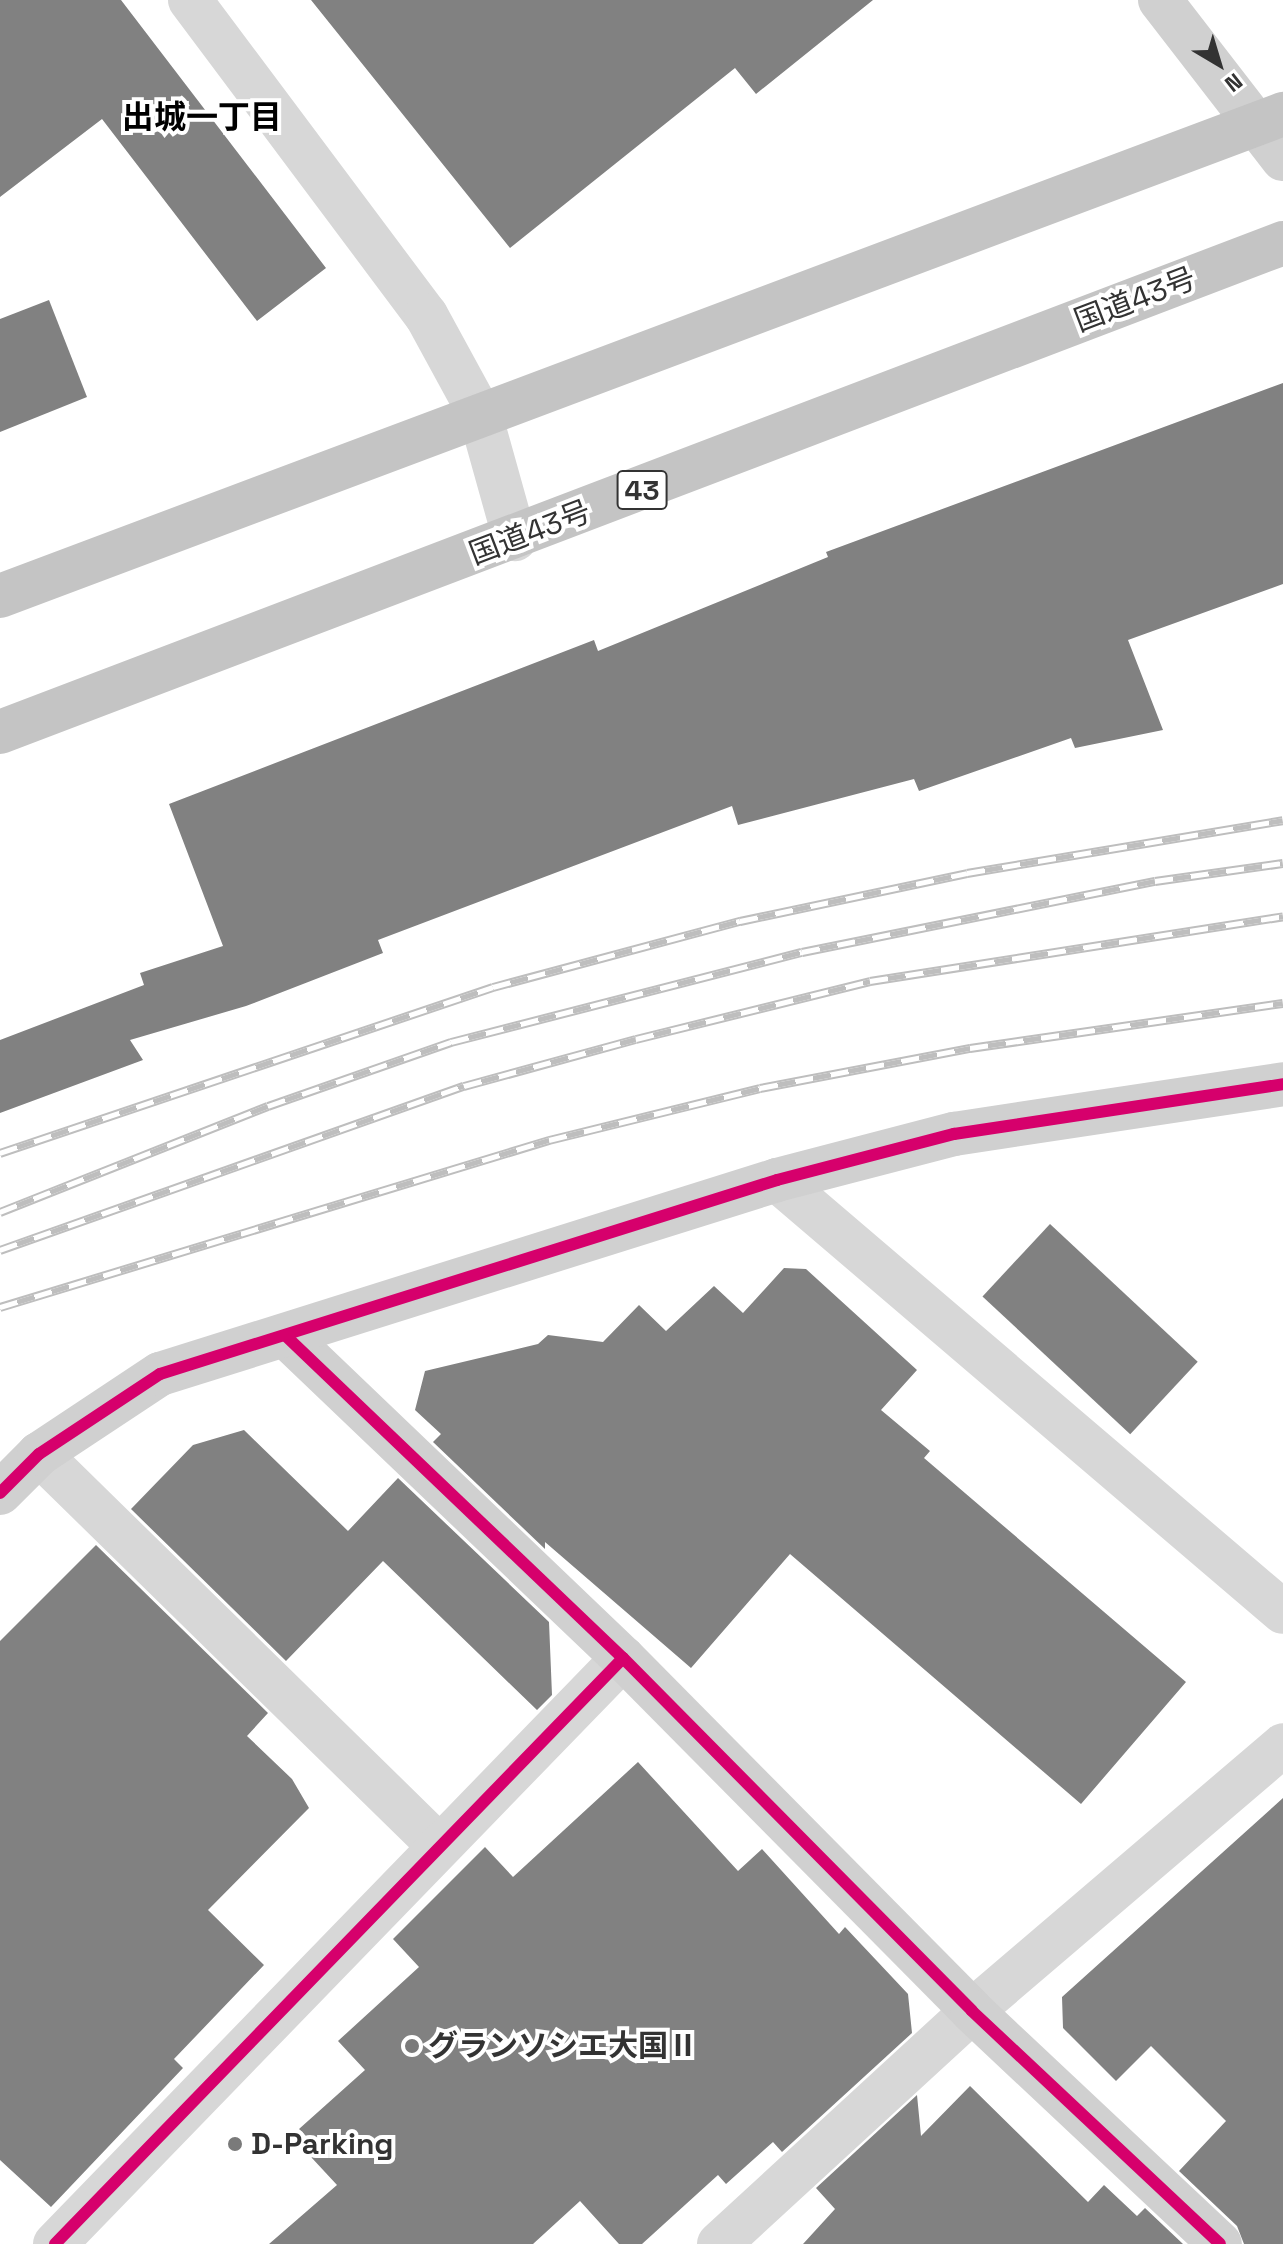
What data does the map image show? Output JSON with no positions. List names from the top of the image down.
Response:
{
  "streets": {
    "highway": ["国道43号", "43"]
  },
  "districts": ["出城一丁目"],
  "places": ["グランソシエ大国Ⅱ", "D-Parking"],
  "north": "bottom right"
}
